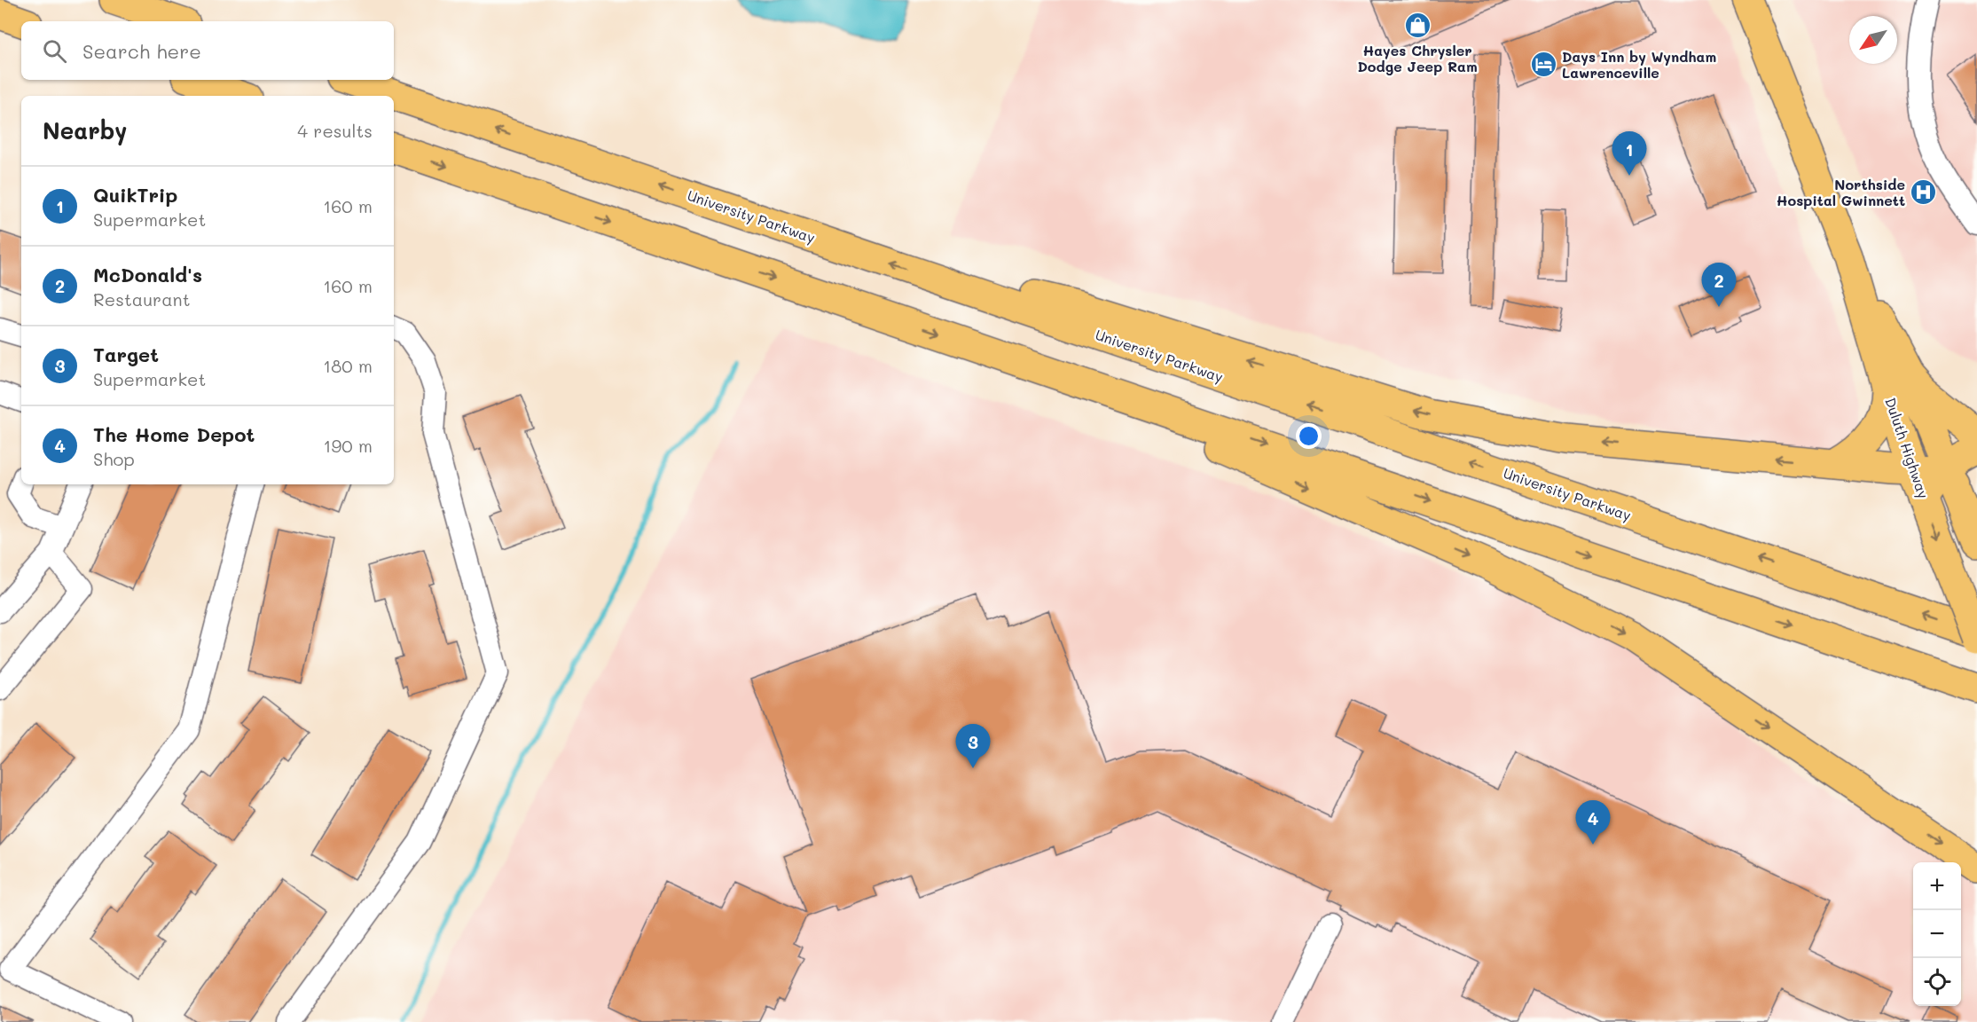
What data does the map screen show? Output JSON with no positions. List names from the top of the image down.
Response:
{
  "streets": {
    "main road": ["University Parkway", "Duluth Highway"]
  },
  "crossings": [
    ["University Parkway", "Duluth Highway"]
  ],
  "places": {
    "shop": ["Hayes Chrysler Dodge Jeep Ram"],
    "hotel": ["Days Inn by Wyndham Lawrenceville"],
    "hospital": ["Northside Hospital Gwinnett"]
  },
  "north": "bottom left",
  "page": {
    "search": "Search here",
    "heading": ["Nearby", "4 results"],
    "pins": [
      "1",
      "2",
      "3",
      "4"
    ],
    "list": [
      {
        "mark": "1",
        "name": "QuikTrip",
        "note": "Supermarket",
        "value": "160 m"
      },
      {
        "mark": "2",
        "name": "McDonald's",
        "note": "Restaurant",
        "value": "160 m"
      },
      {
        "mark": "3",
        "name": "Target",
        "note": "Supermarket",
        "value": "180 m"
      },
      {
        "mark": "4",
        "name": "The Home Depot",
        "note": "Shop",
        "value": "190 m"
      }
    ],
    "map_buttons": ["+", "−"]
  }
}
